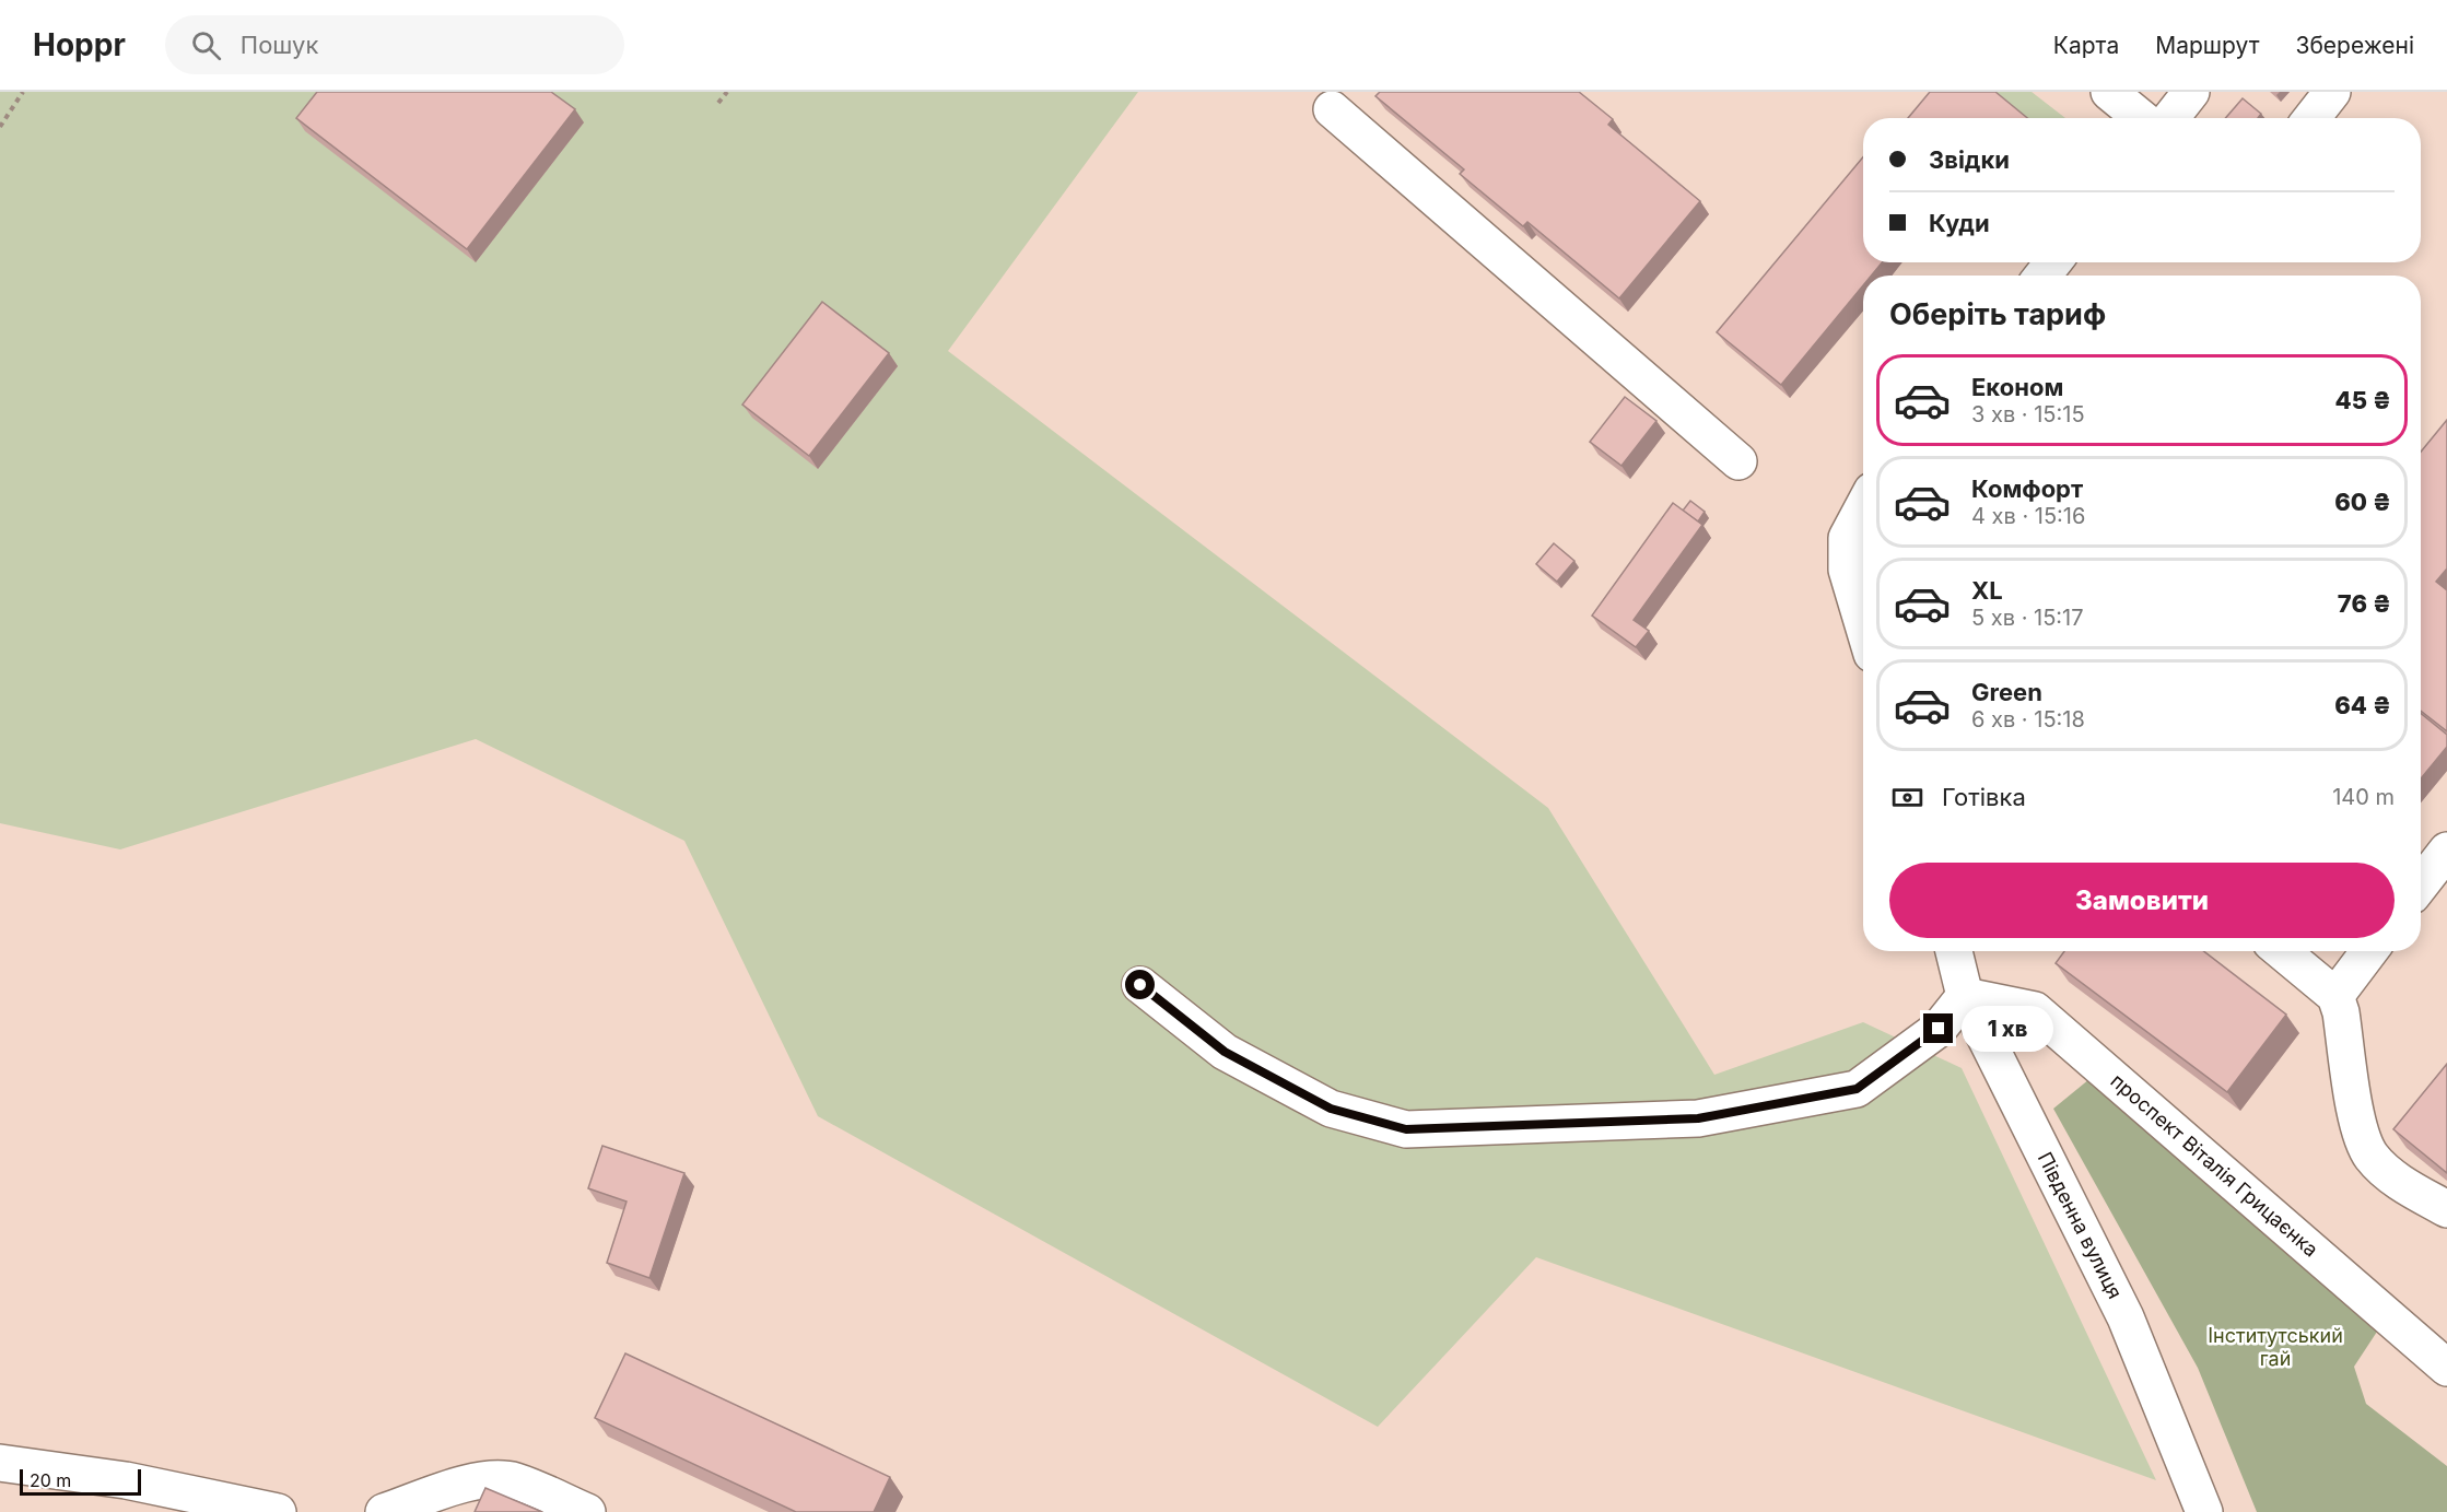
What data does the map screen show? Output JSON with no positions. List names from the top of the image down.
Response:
{
  "streets": {
    "street": ["проспект Віталія Грицаєнка", "Південна вулиця"]
  },
  "crossings": [
    ["проспект Віталія Грицаєнка", "Південна вулиця"]
  ],
  "parks": ["Інститутський гай"],
  "scale_bar": "20 m",
  "page": {
    "header": "Hoppr",
    "search": "Пошук",
    "nav": ["Карта", "Маршрут", "Збережені"],
    "banner": ["Звідки", "Куди"],
    "heading": "Оберіть тариф",
    "list": [
      {
        "name": "Економ",
        "note": "3 хв · 15:15",
        "value": "45 ₴"
      },
      {
        "name": "Комфорт",
        "note": "4 хв · 15:16",
        "value": "60 ₴"
      },
      {
        "name": "XL",
        "note": "5 хв · 15:17",
        "value": "76 ₴"
      },
      {
        "name": "Green",
        "note": "6 хв · 15:18",
        "value": "64 ₴"
      }
    ],
    "pay": ["Готівка", "140 m"],
    "buttons": "Замовити",
    "bubble": "1 хв",
    "scale": "20 m"
  }
}
